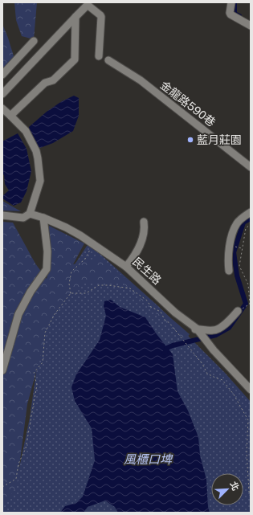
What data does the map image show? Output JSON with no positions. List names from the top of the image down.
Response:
{
  "streets": {
    "street": ["金龍路590巷", "民生路"]
  },
  "water": ["風櫃口埤"],
  "places": ["藍月莊園"],
  "north": "top right"
}
